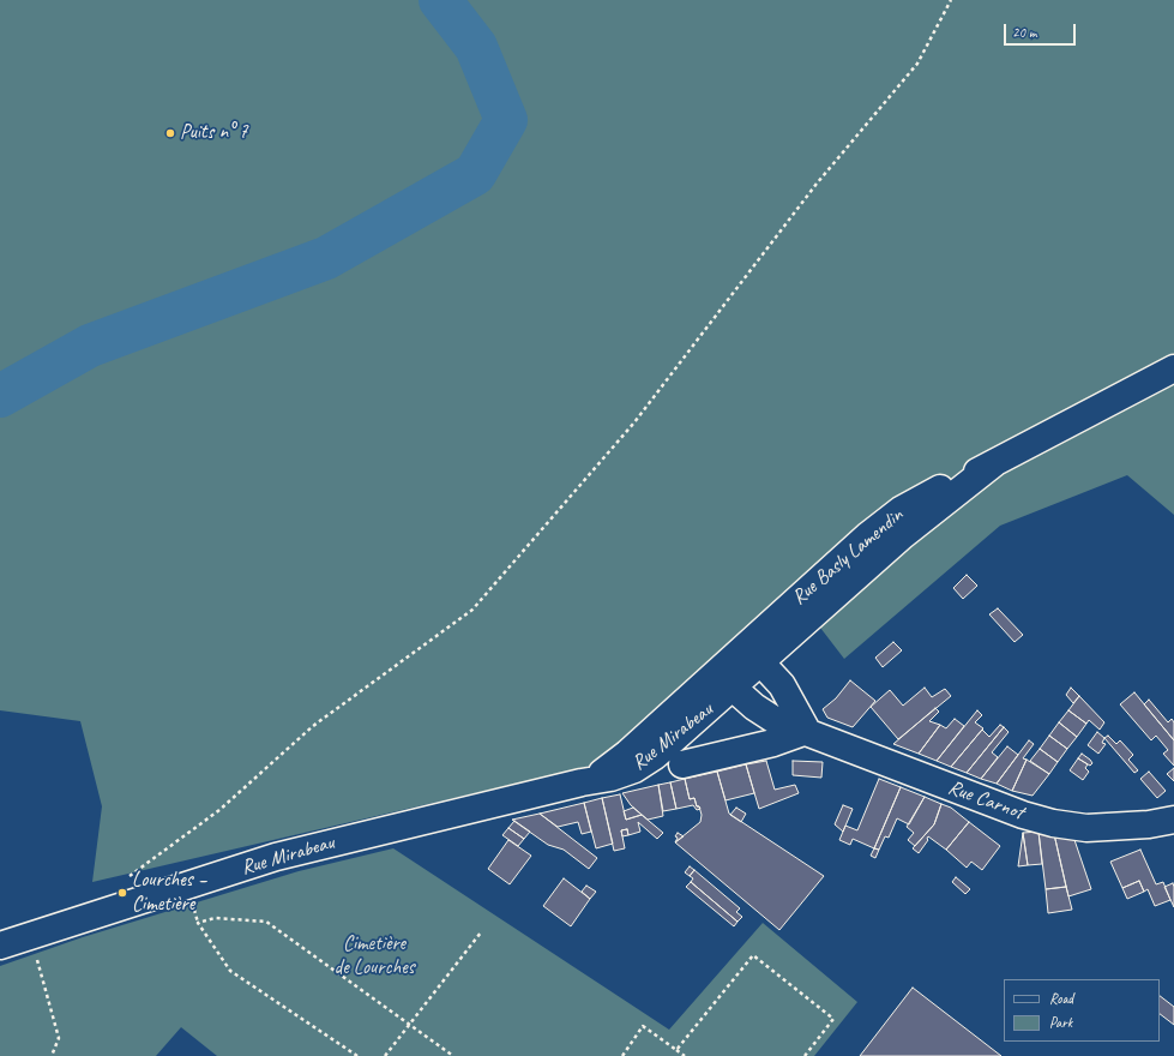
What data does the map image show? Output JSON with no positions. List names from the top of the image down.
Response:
{
  "streets": {
    "street": ["Rue Basly Lamendin", "Rue Mirabeau", "Rue Carnot"]
  },
  "crossings": [
    ["Rue Basly Lamendin", "Rue Mirabeau"],
    ["Rue Basly Lamendin", "Rue Carnot"],
    ["Rue Mirabeau", "Rue Carnot"]
  ],
  "parks": ["Cimetière de Lourches"],
  "places": ["Puits n° 7", "Lourches – Cimetière"],
  "legend": ["Road", "Park"],
  "scale_bar": "20 m"
}
